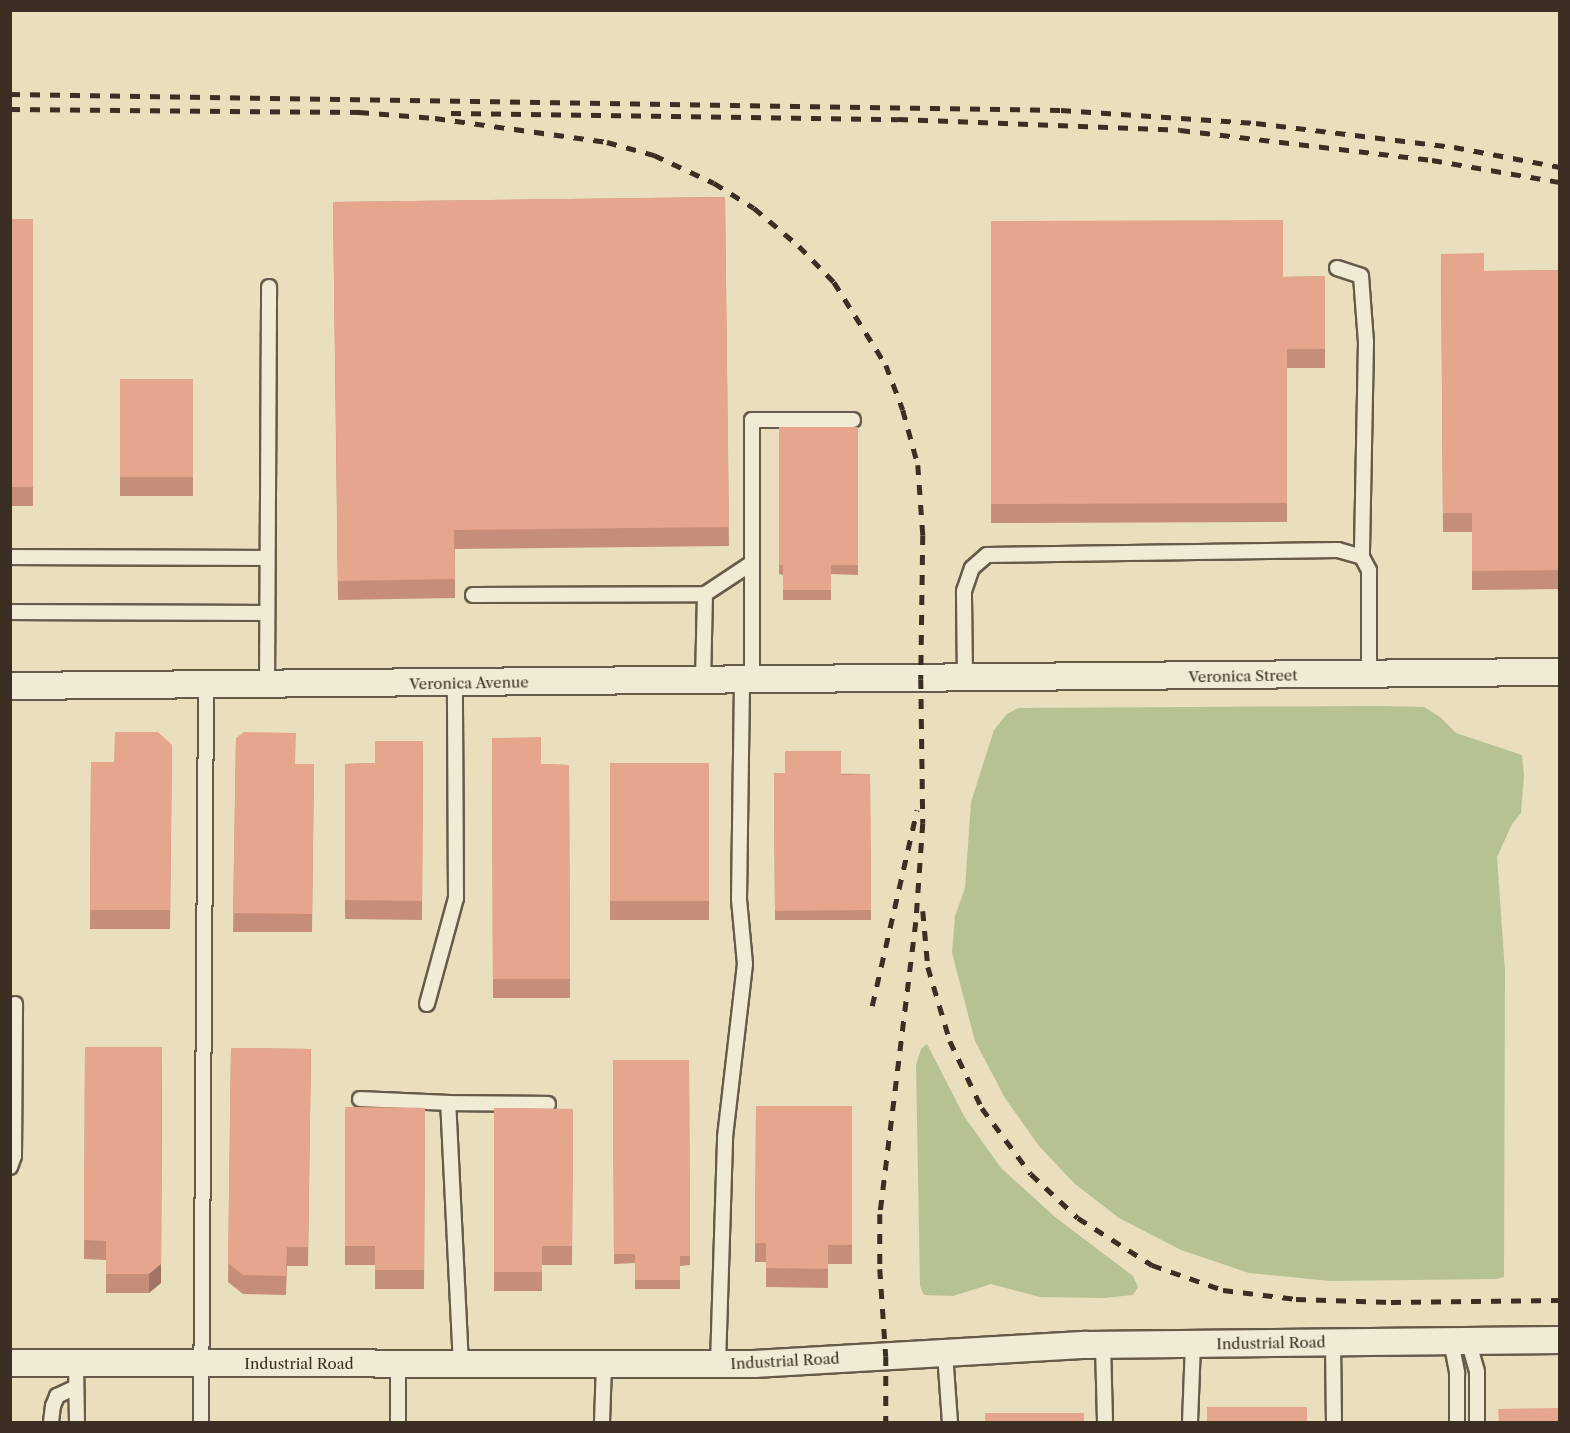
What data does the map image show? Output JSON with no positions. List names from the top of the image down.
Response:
{
  "streets": {
    "street": ["Veronica Street", "Veronica Avenue", "Industrial Road"]
  },
  "crossings": [
    ["Veronica Street", "Veronica Avenue"]
  ]
}
